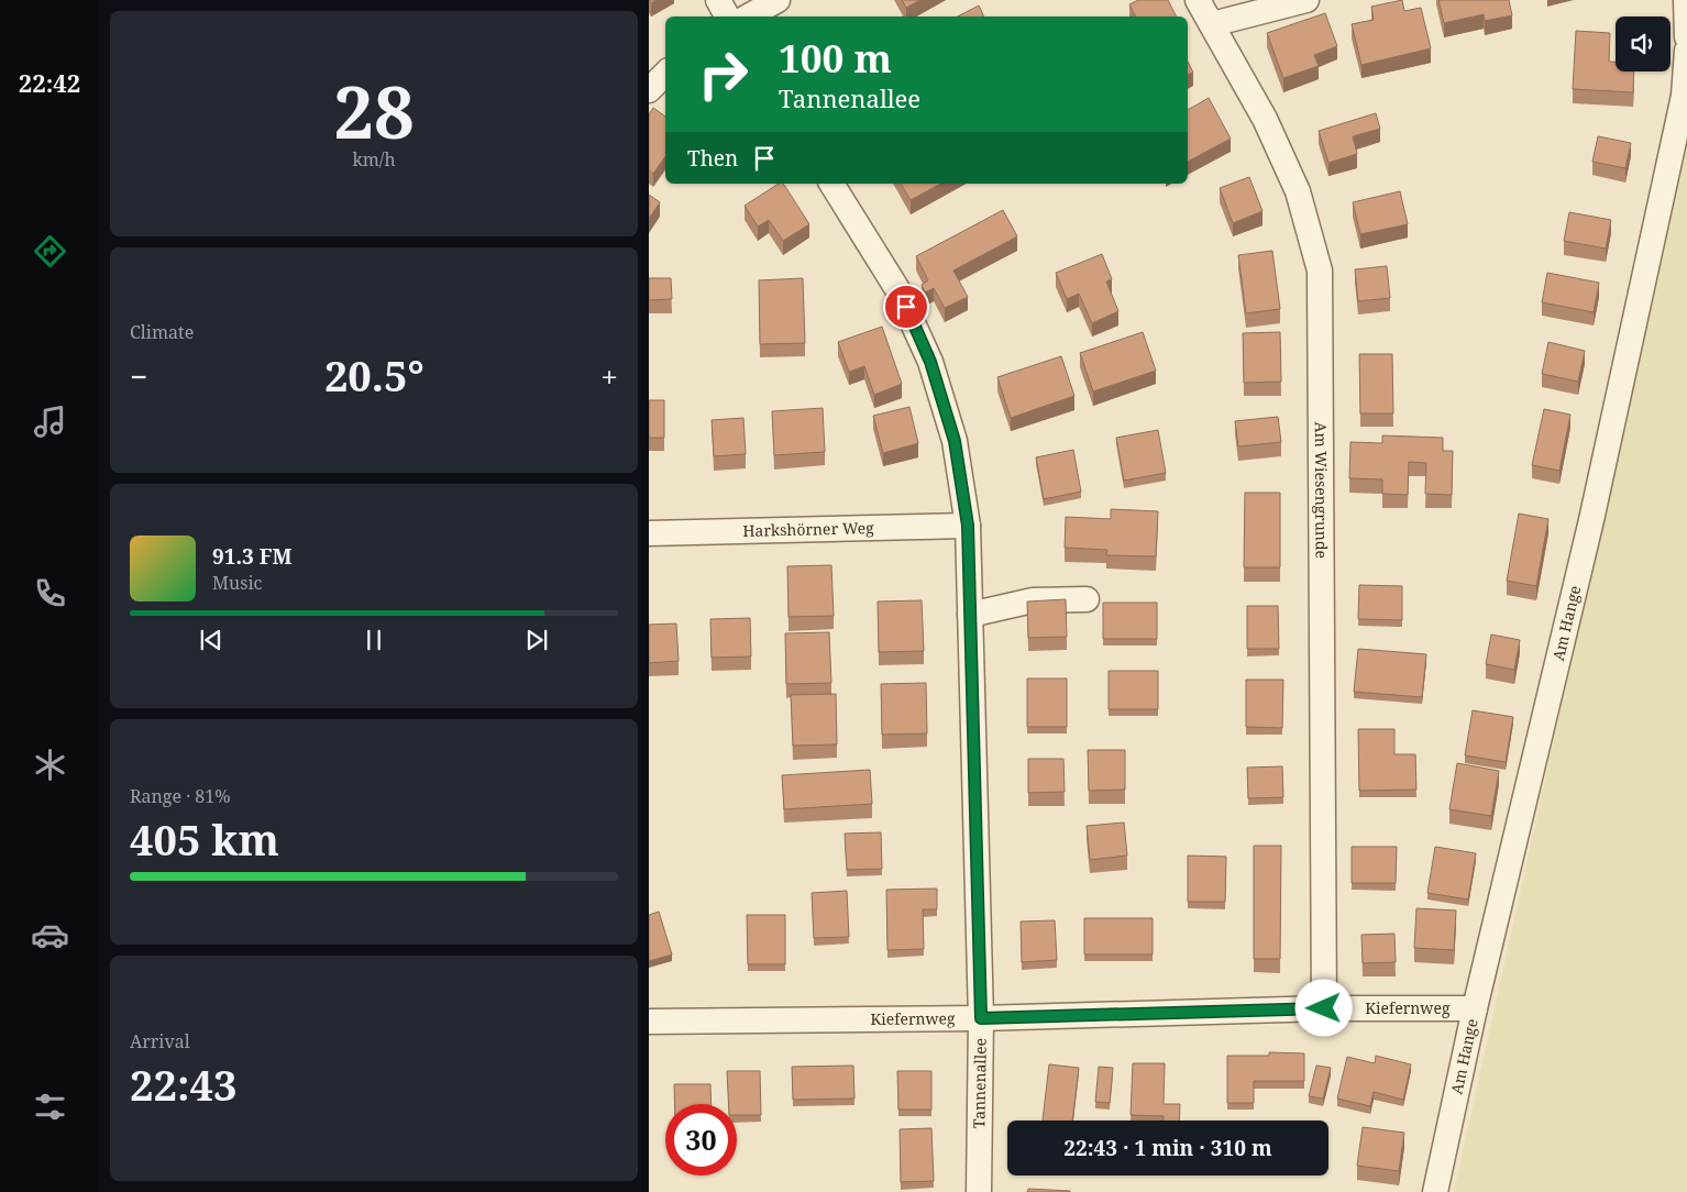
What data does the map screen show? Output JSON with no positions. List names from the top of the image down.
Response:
{
  "streets": {
    "street": [
      "Am Wiesengrunde",
      "Harkshörner Weg",
      "Am Hange",
      "Kiefernweg",
      "Tannenallee"
    ]
  },
  "crossings": [
    ["Am Wiesengrunde", "Kiefernweg"],
    ["Harkshörner Weg", "Tannenallee"],
    ["Am Hange", "Kiefernweg"],
    ["Kiefernweg", "Tannenallee"]
  ],
  "page": {
    "tabs": "22:42",
    "tile": [
      ["28", "km/h"],
      "Climate",
      ["Range · 81%", "405 km"],
      ["Arrival", "22:43"]
    ],
    "turn": ["100 m", "Tannenallee"],
    "then": "Then",
    "heat": ["−", "20.5°", "+"],
    "song": ["91.3 FM", "Music"],
    "limit": "30",
    "trip": "22:43 · 1 min · 310 m"
  }
}
